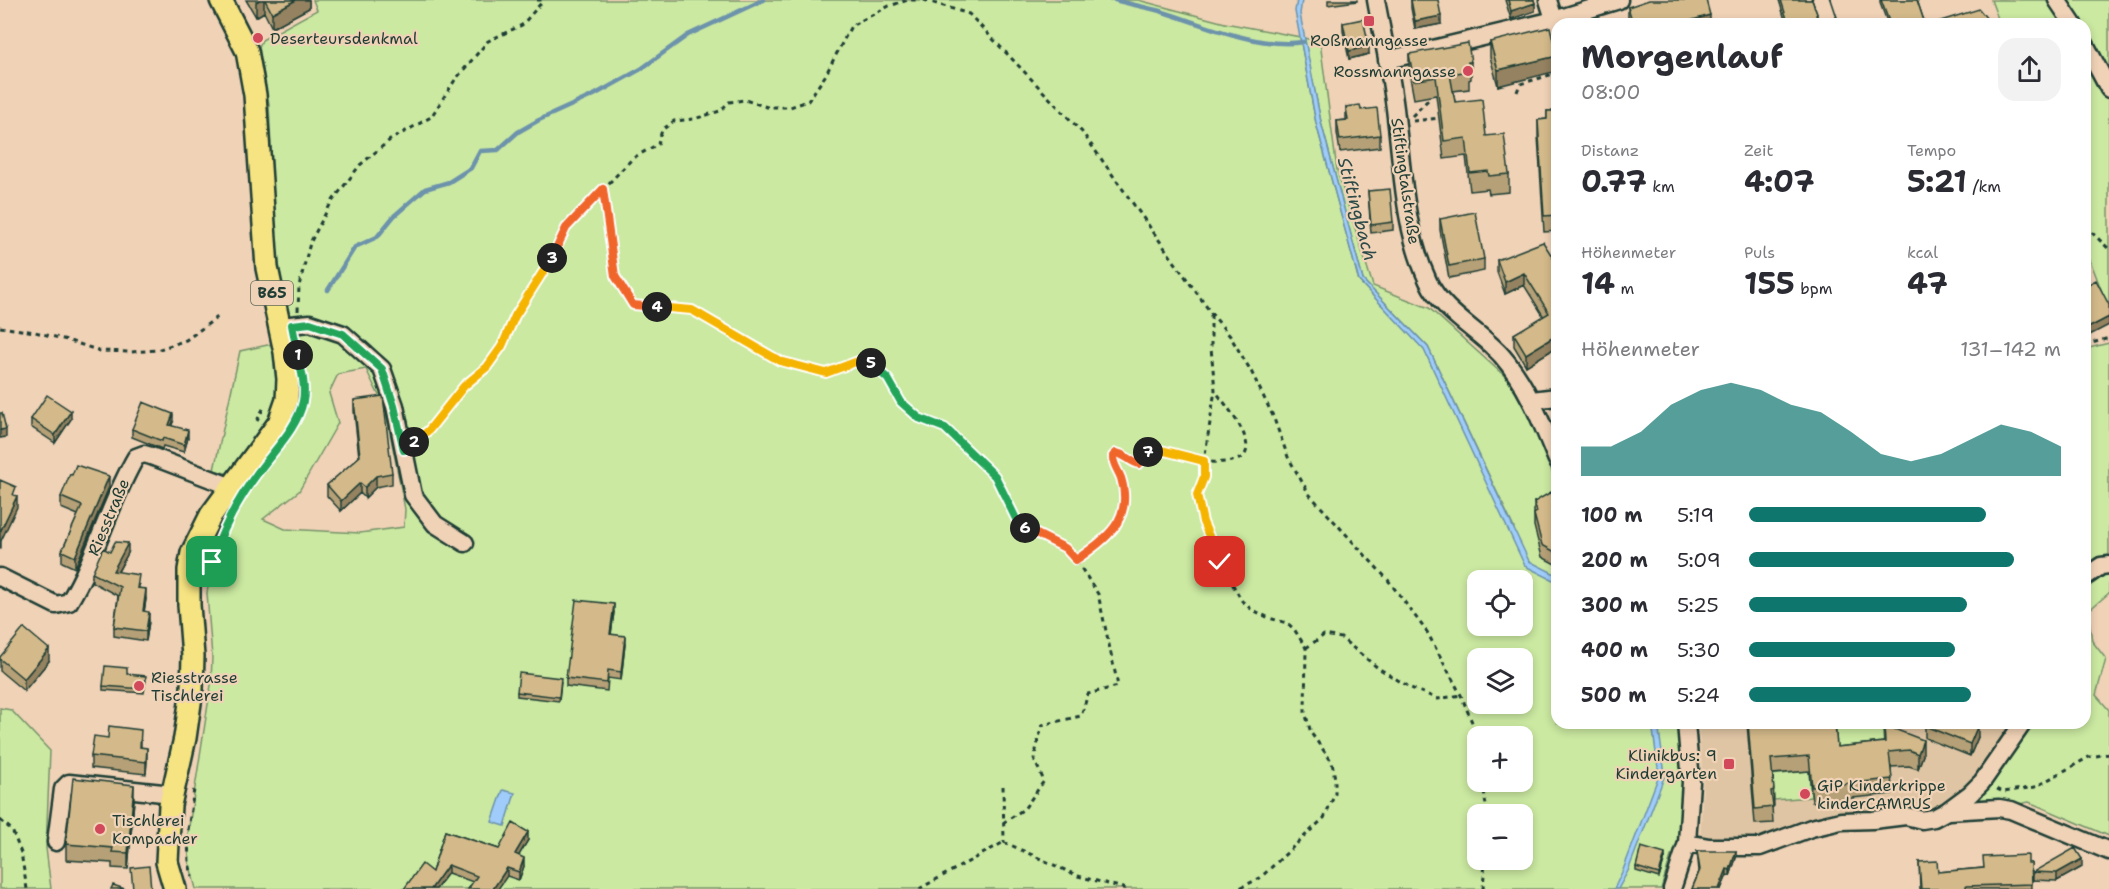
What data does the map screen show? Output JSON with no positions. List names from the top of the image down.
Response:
{
  "streets": {
    "main road": ["B65"],
    "street": ["Stiftingtalstraße", "Riesstraße"]
  },
  "crossings": [
    ["B65", "Riesstraße"]
  ],
  "water": ["Stiftingbach"],
  "places": {
    "transit": ["Roßmanngasse", "Klinikbus: 9 Kindergarten"],
    "other": [
      "Deserteursdenkmal",
      "Rossmanngasse",
      "Riesstrasse Tischlerei",
      "GiP Kinderkrippe kinderCAMPUS",
      "Tischlerei Kompacher"
    ]
  },
  "page": {
    "heading": ["Morgenlauf", "08:00"],
    "stats": [
      ["Distanz", "0.77 km"],
      ["Zeit", "4:07"],
      ["Tempo", "5:21 /km"],
      ["Höhenmeter", "14 m"],
      ["Puls", "155 bpm"],
      ["kcal", "47"]
    ],
    "pins": [
      "3",
      "4",
      "1",
      "5",
      "2",
      "7",
      "6"
    ],
    "chart": ["Höhenmeter", "131–142 m"],
    "list": [
      {
        "name": "100 m",
        "note": "5:19"
      },
      {
        "name": "200 m",
        "note": "5:09"
      },
      {
        "name": "300 m",
        "note": "5:25"
      },
      {
        "name": "400 m",
        "note": "5:30"
      },
      {
        "name": "500 m",
        "note": "5:24"
      }
    ],
    "map_buttons": ["+", "−"]
  }
}
